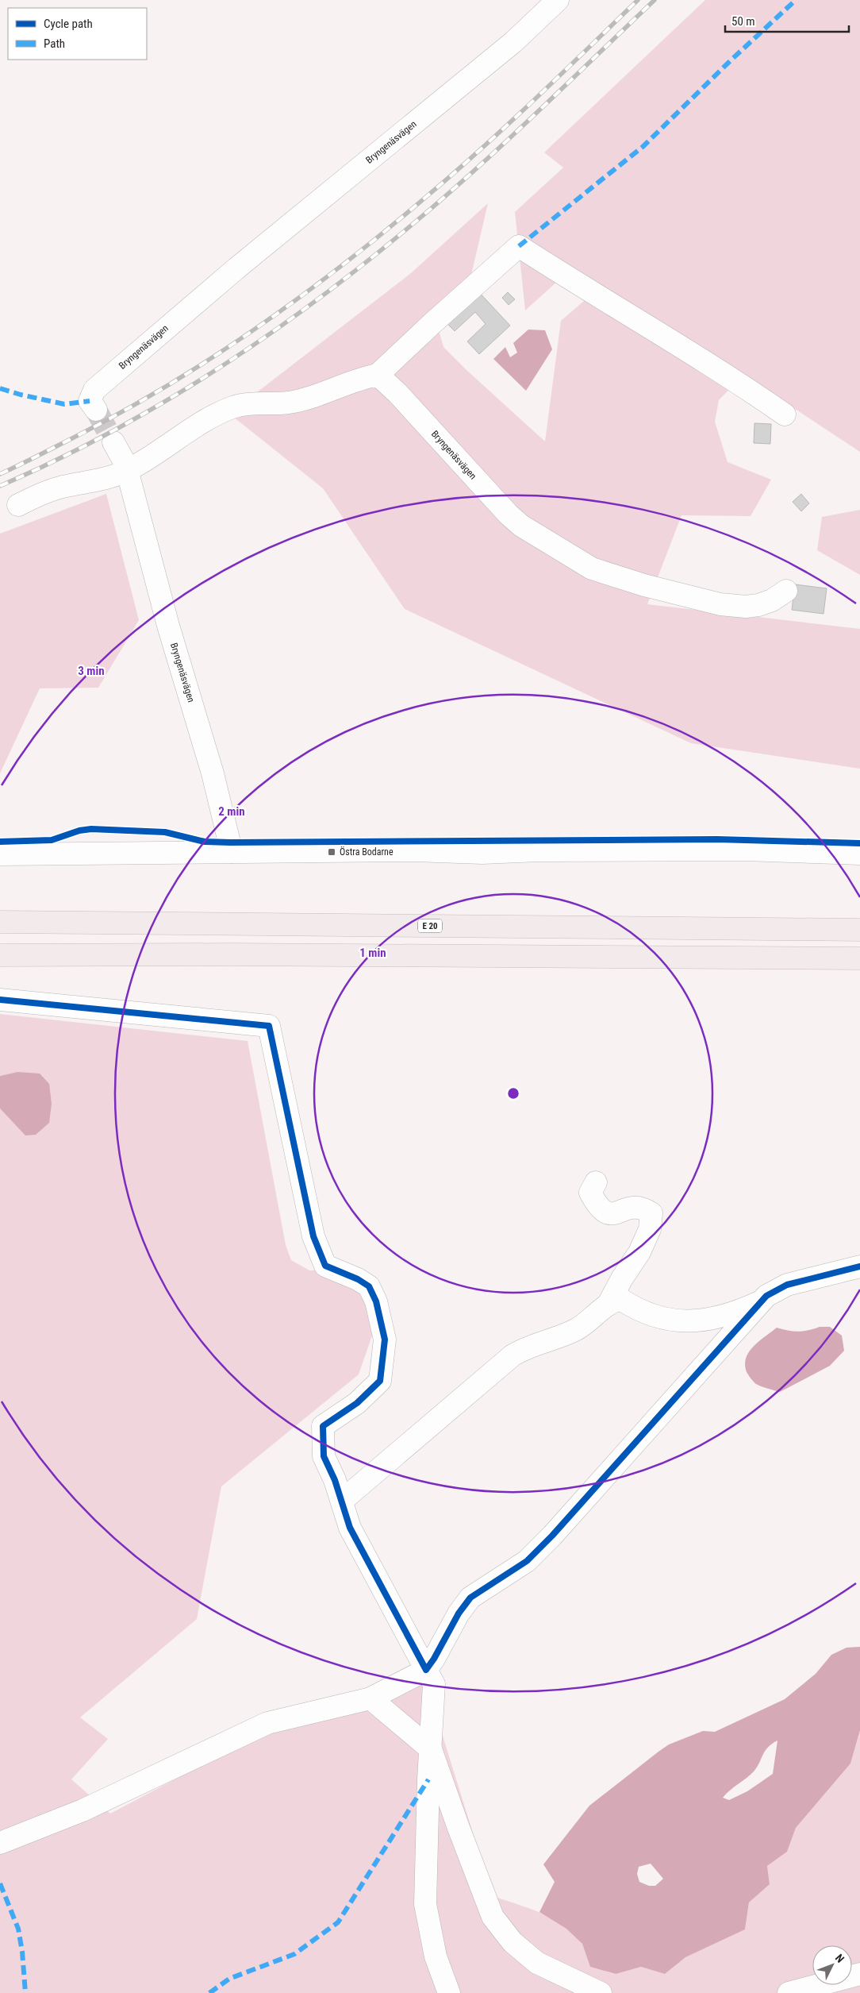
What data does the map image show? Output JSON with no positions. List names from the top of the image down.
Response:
{
  "streets": {
    "highway": ["E 20"],
    "street": ["Bryngenäsvägen"]
  },
  "places": {
    "transit": ["Östra Bodarne"]
  },
  "legend": ["Cycle path", "Path"],
  "scale_bar": "50 m",
  "north": "top right",
  "rings": ["3 min", "2 min", "1 min"]
}
